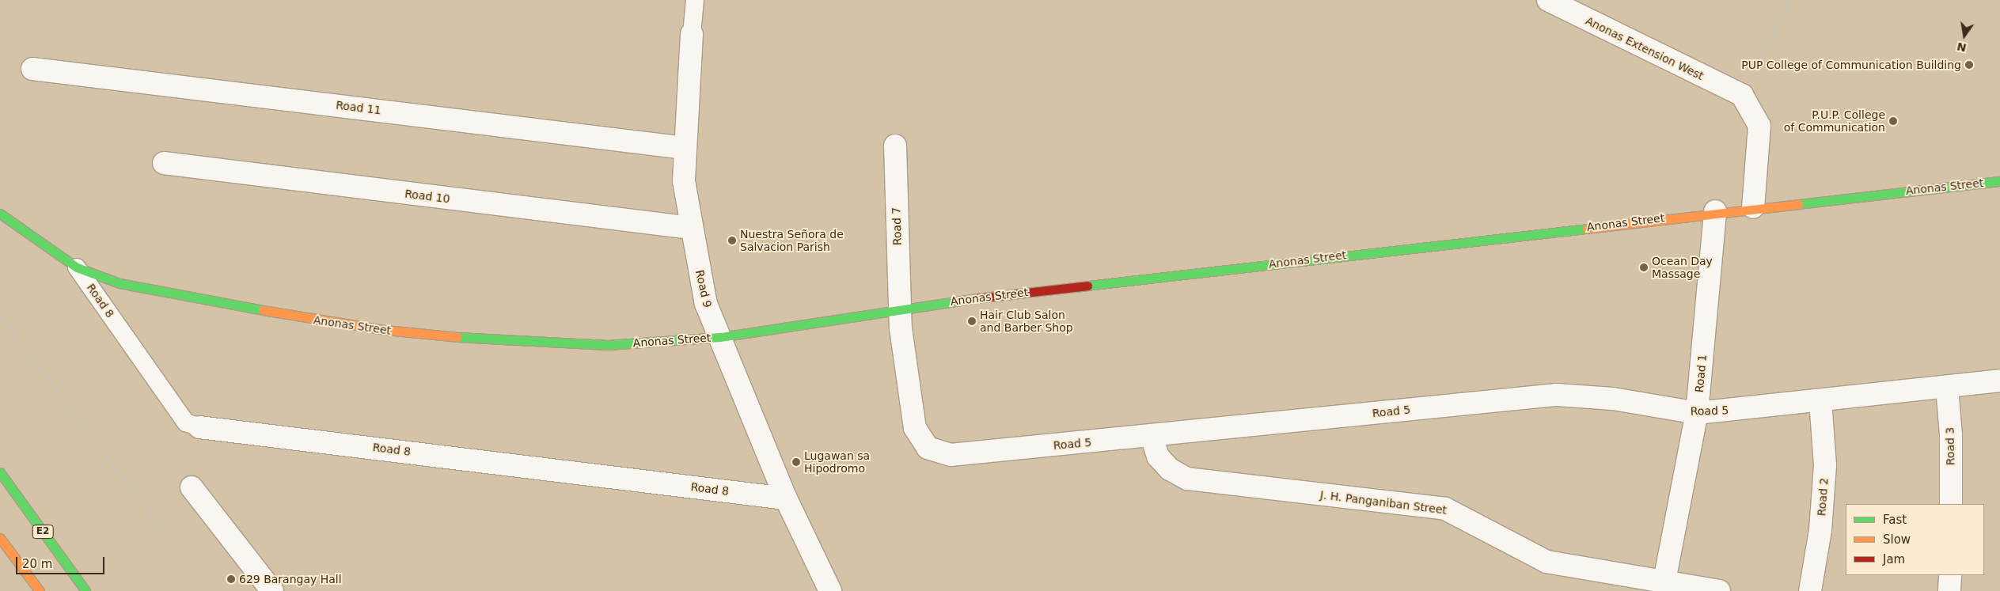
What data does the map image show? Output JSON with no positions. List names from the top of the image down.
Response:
{
  "streets": {
    "main road": ["Anonas Street", "E2"],
    "street": [
      "Anonas Extension West",
      "Road 11",
      "Road 10",
      "Road 7",
      "Road 9",
      "Road 8",
      "Road 1",
      "Road 5",
      "Road 3",
      "Road 2",
      "J. H. Panganiban Street"
    ]
  },
  "crossings": [
    ["Road 11", "Road 9"],
    ["Anonas Street", "Road 7"],
    ["Anonas Street", "Road 9"],
    ["Anonas Street", "Road 8"],
    ["Anonas Street", "Road 1"],
    ["Anonas Street", "Road 5"],
    ["Road 10", "Road 9"],
    ["Road 7", "Road 5"],
    ["Road 9", "Road 8"],
    ["Road 1", "Road 5"],
    ["Road 1", "J. H. Panganiban Street"],
    ["Road 5", "Road 3"],
    ["Road 5", "Road 2"],
    ["Road 5", "J. H. Panganiban Street"]
  ],
  "places": [
    "PUP College of Communication Building",
    "P.U.P. College of Communication",
    "Nuestra Señora de Salvacion Parish",
    "Ocean Day Massage",
    "Hair Club Salon and Barber Shop",
    "Lugawan sa Hipodromo",
    "629 Barangay Hall"
  ],
  "legend": ["Fast", "Slow", "Jam"],
  "scale_bar": "20 m",
  "north": "bottom"
}
